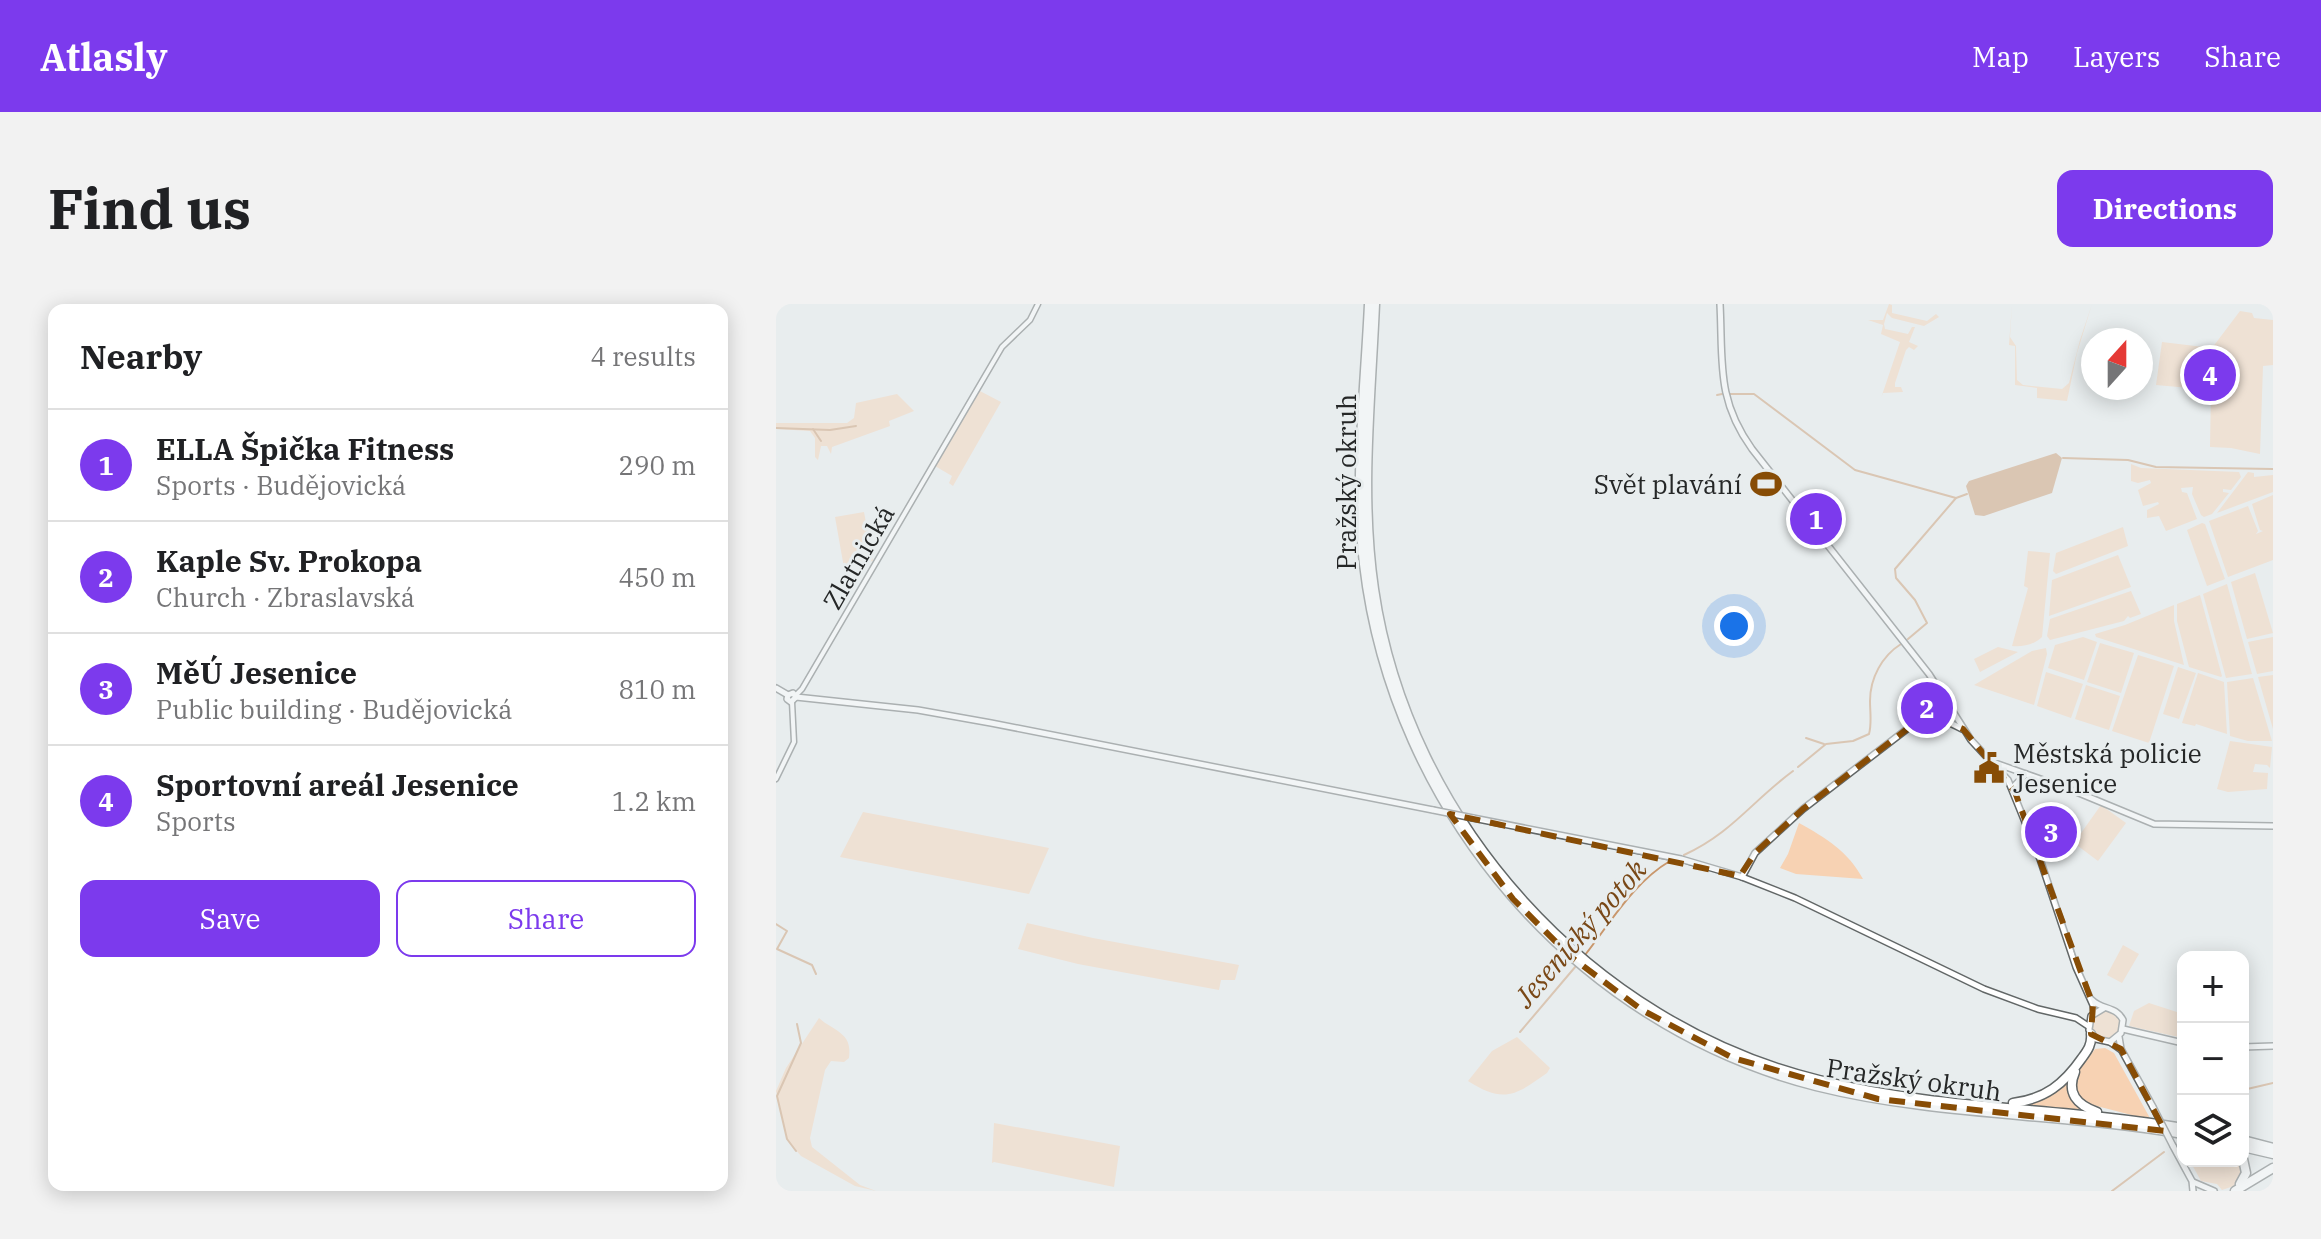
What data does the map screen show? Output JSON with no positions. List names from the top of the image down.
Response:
{
  "streets": {
    "highway": ["Pražský okruh"],
    "street": ["Zlatnická"]
  },
  "water": ["Jesenický potok"],
  "places": {
    "sports": ["Svět plavání"],
    "public building": ["Městská policie Jesenice"]
  },
  "north": "top",
  "page": {
    "header": "Atlasly",
    "nav": ["Map", "Layers", "Share"],
    "buttons": [
      "Directions",
      ["Save", "Share"]
    ],
    "title": "Find us",
    "heading": ["Nearby", "4 results"],
    "pins": [
      "4",
      "1",
      "2",
      "3"
    ],
    "list": [
      {
        "mark": "1",
        "name": "ELLA Špička Fitness",
        "note": "Sports · Budějovická",
        "value": "290 m"
      },
      {
        "mark": "2",
        "name": "Kaple Sv. Prokopa",
        "note": "Church · Zbraslavská",
        "value": "450 m"
      },
      {
        "mark": "3",
        "name": "MěÚ Jesenice",
        "note": "Public building · Budějovická",
        "value": "810 m"
      },
      {
        "mark": "4",
        "name": "Sportovní areál Jesenice",
        "note": "Sports",
        "value": "1.2 km"
      }
    ],
    "map_buttons": ["+", "−"]
  }
}
